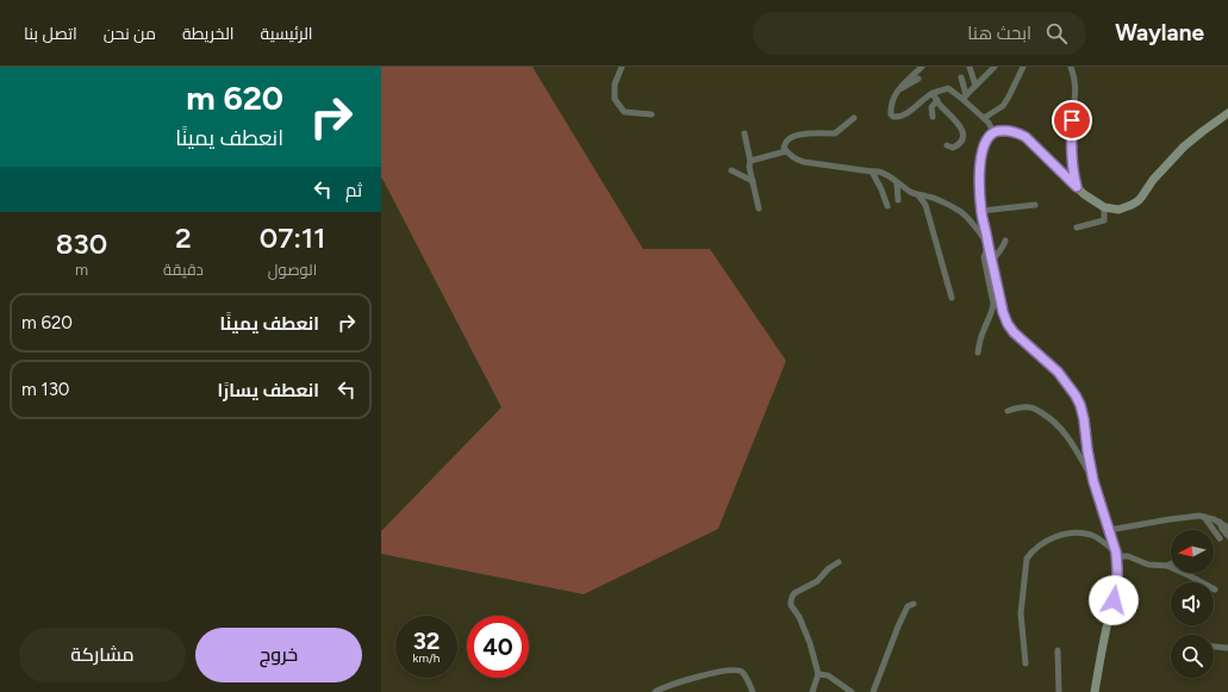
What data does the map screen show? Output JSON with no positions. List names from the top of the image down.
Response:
{
  "north": "left",
  "page": {
    "header": "Waylane",
    "search": "ابحث هنا",
    "nav": [
      "الرئيسية",
      "الخريطة",
      "من نحن",
      "اتصل بنا"
    ],
    "turn": ["620 m", "انعطف يمينًا"],
    "then": "ثم",
    "eta": [
      "07:11",
      "الوصول",
      "2",
      "دقيقة",
      "830",
      "m"
    ],
    "list": [
      {
        "name": "انعطف يمينًا",
        "value": "620 m"
      },
      {
        "name": "انعطف يسارًا",
        "value": "130 m"
      }
    ],
    "speed": "32 km/h",
    "limit": "40",
    "buttons": ["خروج", "مشاركة"]
  }
}
